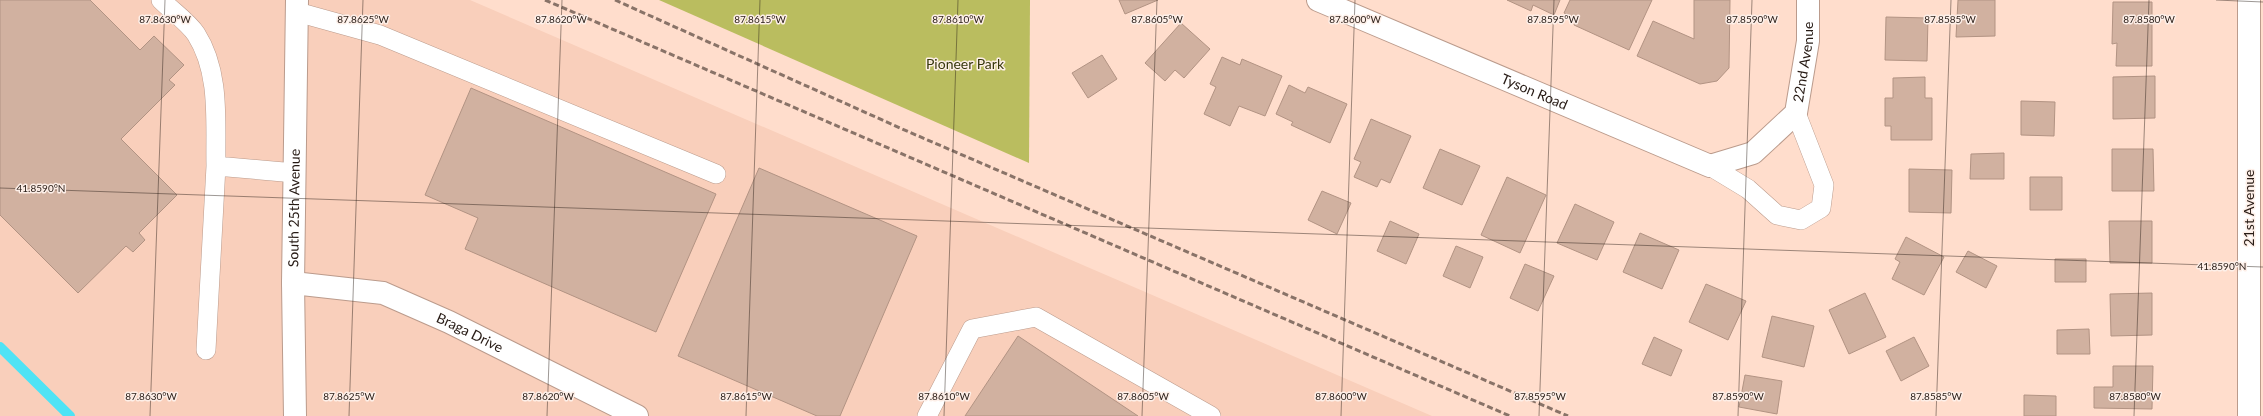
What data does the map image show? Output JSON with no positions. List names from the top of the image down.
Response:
{
  "streets": {
    "street": [
      "22nd Avenue",
      "Tyson Road",
      "South 25th Avenue",
      "21st Avenue",
      "Braga Drive"
    ]
  },
  "crossings": [
    ["22nd Avenue", "Tyson Road"],
    ["South 25th Avenue", "Braga Drive"]
  ],
  "parks": ["Pioneer Park"],
  "coordinates": [
    "87.8630°W",
    "87.8625°W",
    "87.8620°W",
    "87.8615°W",
    "87.8610°W",
    "87.8605°W",
    "87.8600°W",
    "87.8595°W",
    "87.8590°W",
    "87.8585°W",
    "87.8580°W",
    "41.8590°N"
  ]
}
